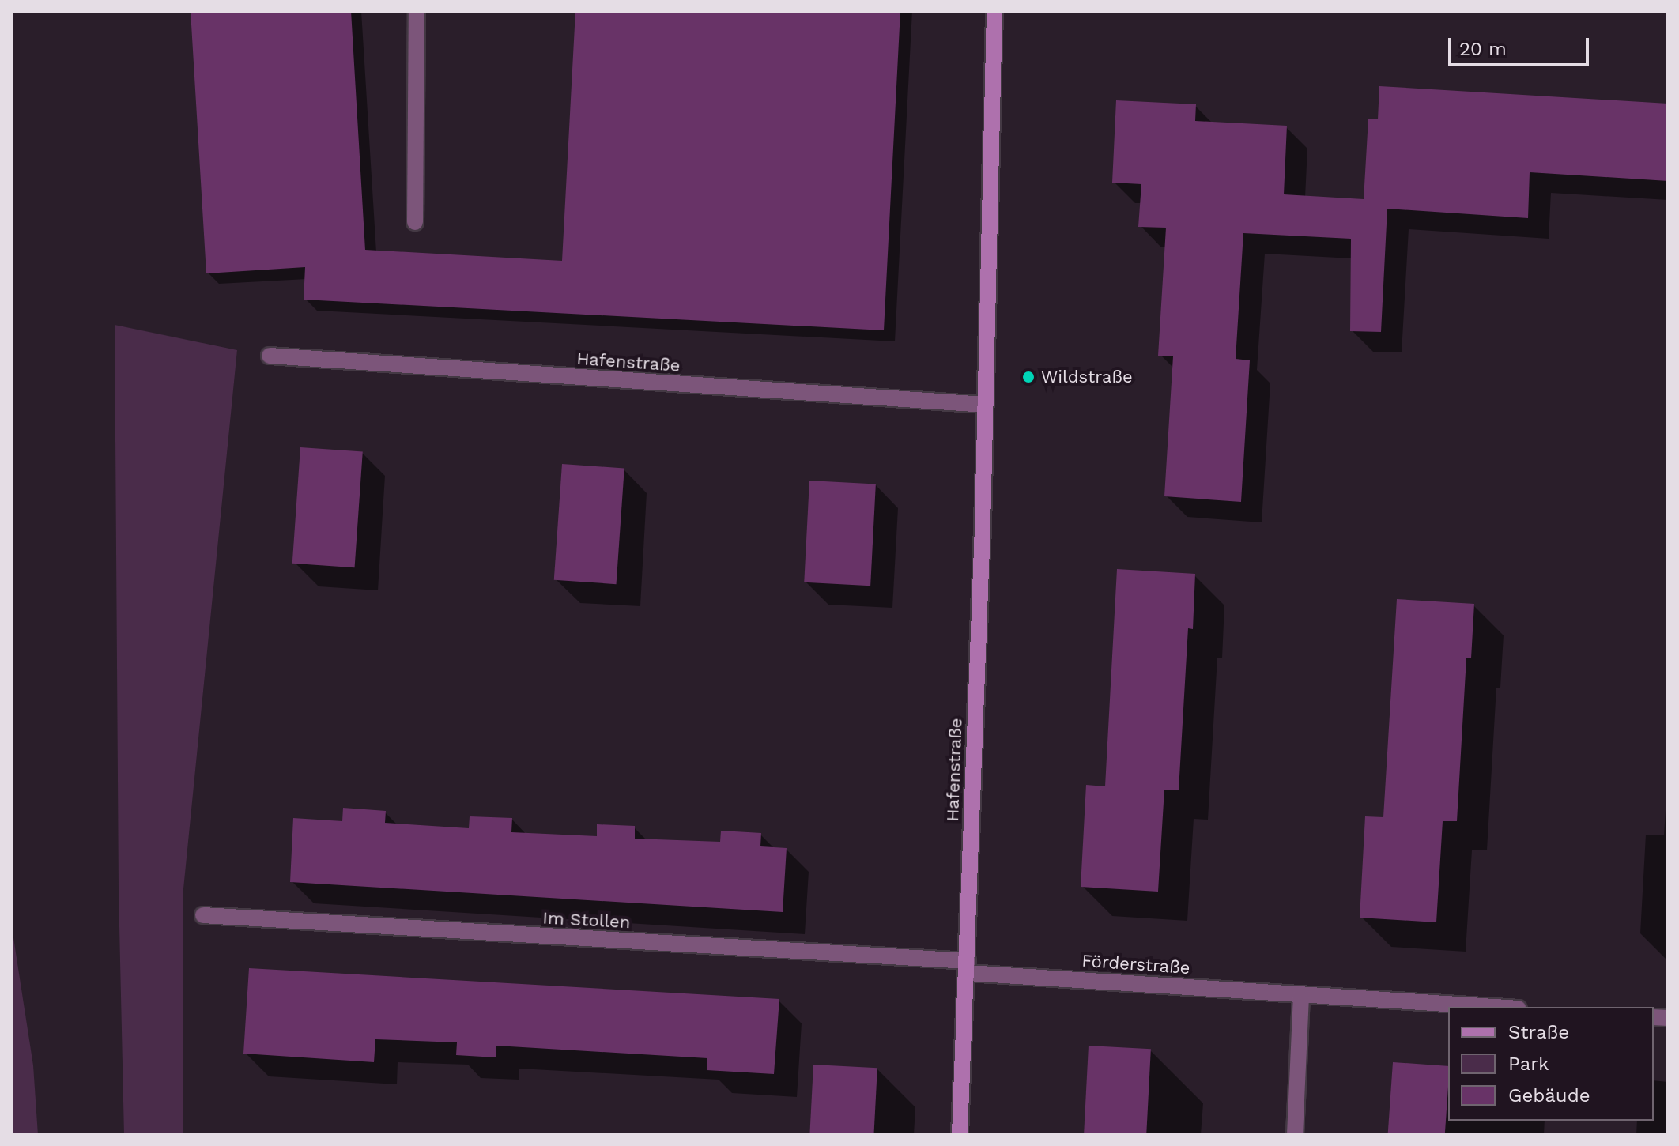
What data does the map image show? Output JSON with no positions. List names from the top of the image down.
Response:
{
  "streets": {
    "street": ["Hafenstraße", "Im Stollen", "Förderstraße"]
  },
  "crossings": [
    ["Hafenstraße", "Im Stollen"],
    ["Hafenstraße", "Förderstraße"],
    ["Im Stollen", "Förderstraße"]
  ],
  "places": ["Wildstraße"],
  "legend": ["Straße", "Park", "Gebäude"],
  "scale_bar": "20 m"
}
